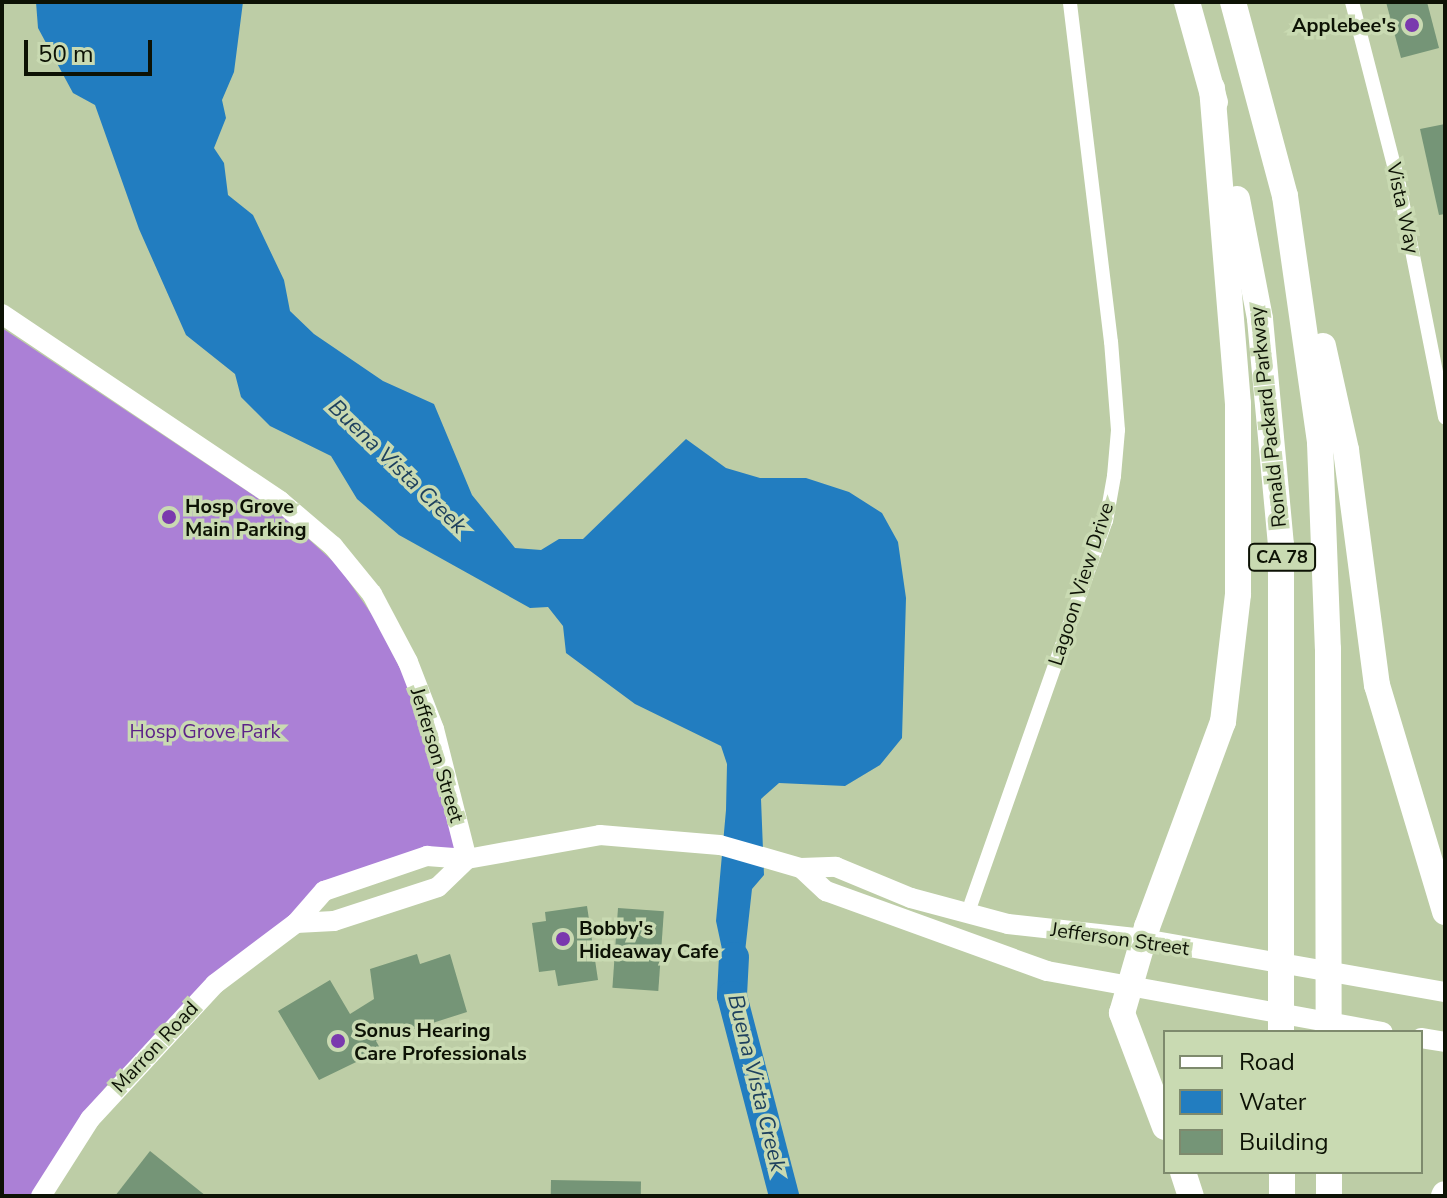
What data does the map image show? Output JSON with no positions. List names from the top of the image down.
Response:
{
  "streets": {
    "highway": ["Ronald Packard Parkway", "CA 78"],
    "main road": ["Jefferson Street", "Marron Road"],
    "street": ["Vista Way", "Lagoon View Drive"]
  },
  "crossings": [
    ["Lagoon View Drive", "Jefferson Street"],
    ["Jefferson Street", "Marron Road"]
  ],
  "water": ["Buena Vista Creek"],
  "parks": ["Hosp Grove Park"],
  "places": [
    "Applebee's",
    "Hosp Grove Main Parking",
    "Bobby's Hideaway Cafe",
    "Sonus Hearing Care Professionals"
  ],
  "legend": ["Road", "Water", "Building"],
  "scale_bar": "50 m"
}
